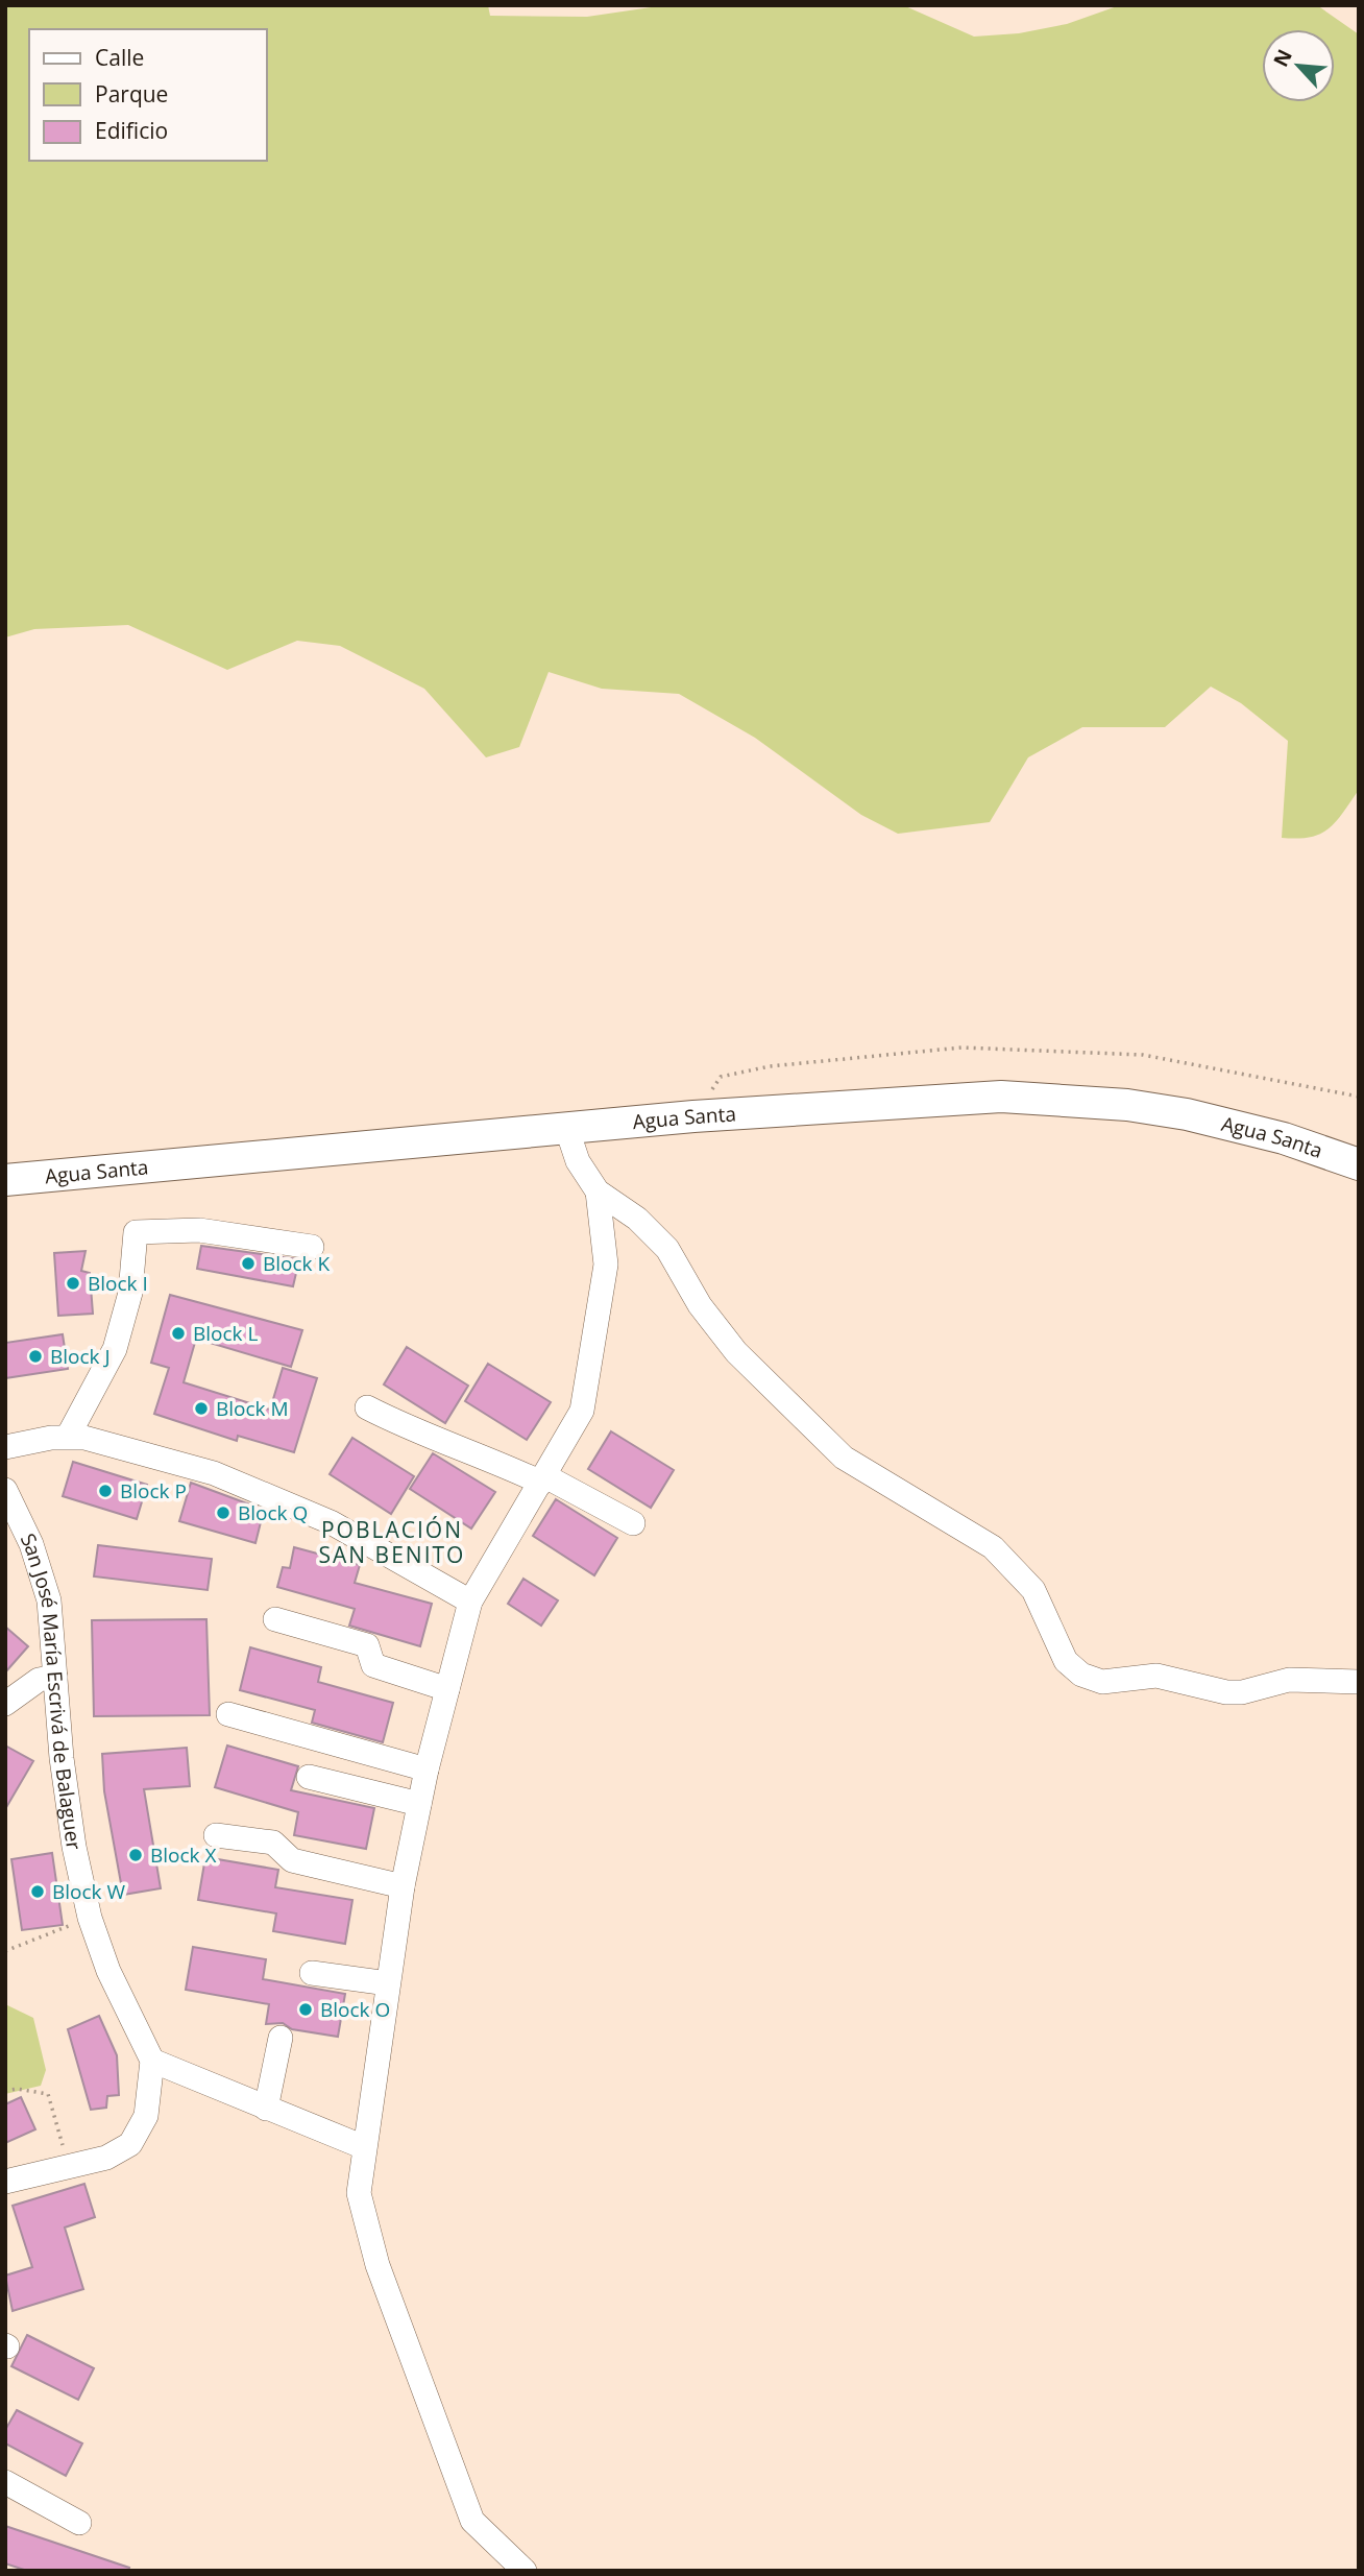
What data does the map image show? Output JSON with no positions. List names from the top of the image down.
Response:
{
  "streets": {
    "main road": ["Agua Santa"],
    "street": ["San José María Escrivá de Balaguer"]
  },
  "districts": ["POBLACIÓN SAN BENITO"],
  "places": [
    "Block K",
    "Block I",
    "Block L",
    "Block J",
    "Block M",
    "Block P",
    "Block Q",
    "Block X",
    "Block W",
    "Block O"
  ],
  "legend": ["Calle", "Parque", "Edificio"],
  "north": "top left"
}
